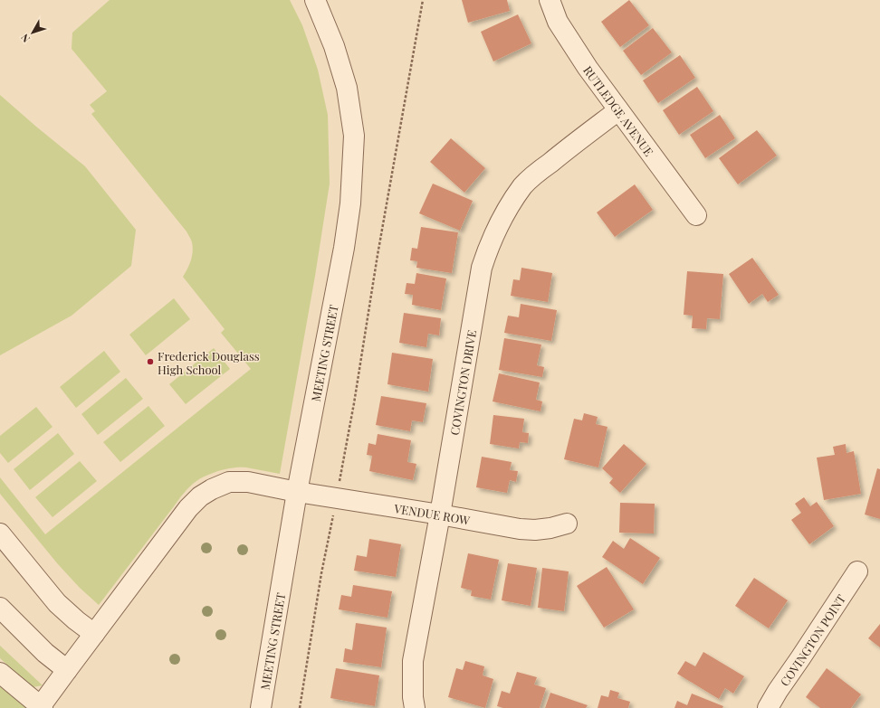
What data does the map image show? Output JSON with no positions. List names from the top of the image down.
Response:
{
  "streets": {
    "street": [
      "RUTLEDGE AVENUE",
      "MEETING STREET",
      "COVINGTON DRIVE",
      "VENDUE ROW",
      "COVINGTON POINT"
    ]
  },
  "crossings": [
    ["RUTLEDGE AVENUE", "COVINGTON DRIVE"],
    ["MEETING STREET", "VENDUE ROW"],
    ["COVINGTON DRIVE", "VENDUE ROW"]
  ],
  "places": ["Frederick Douglass High School"],
  "north": "bottom left"
}
